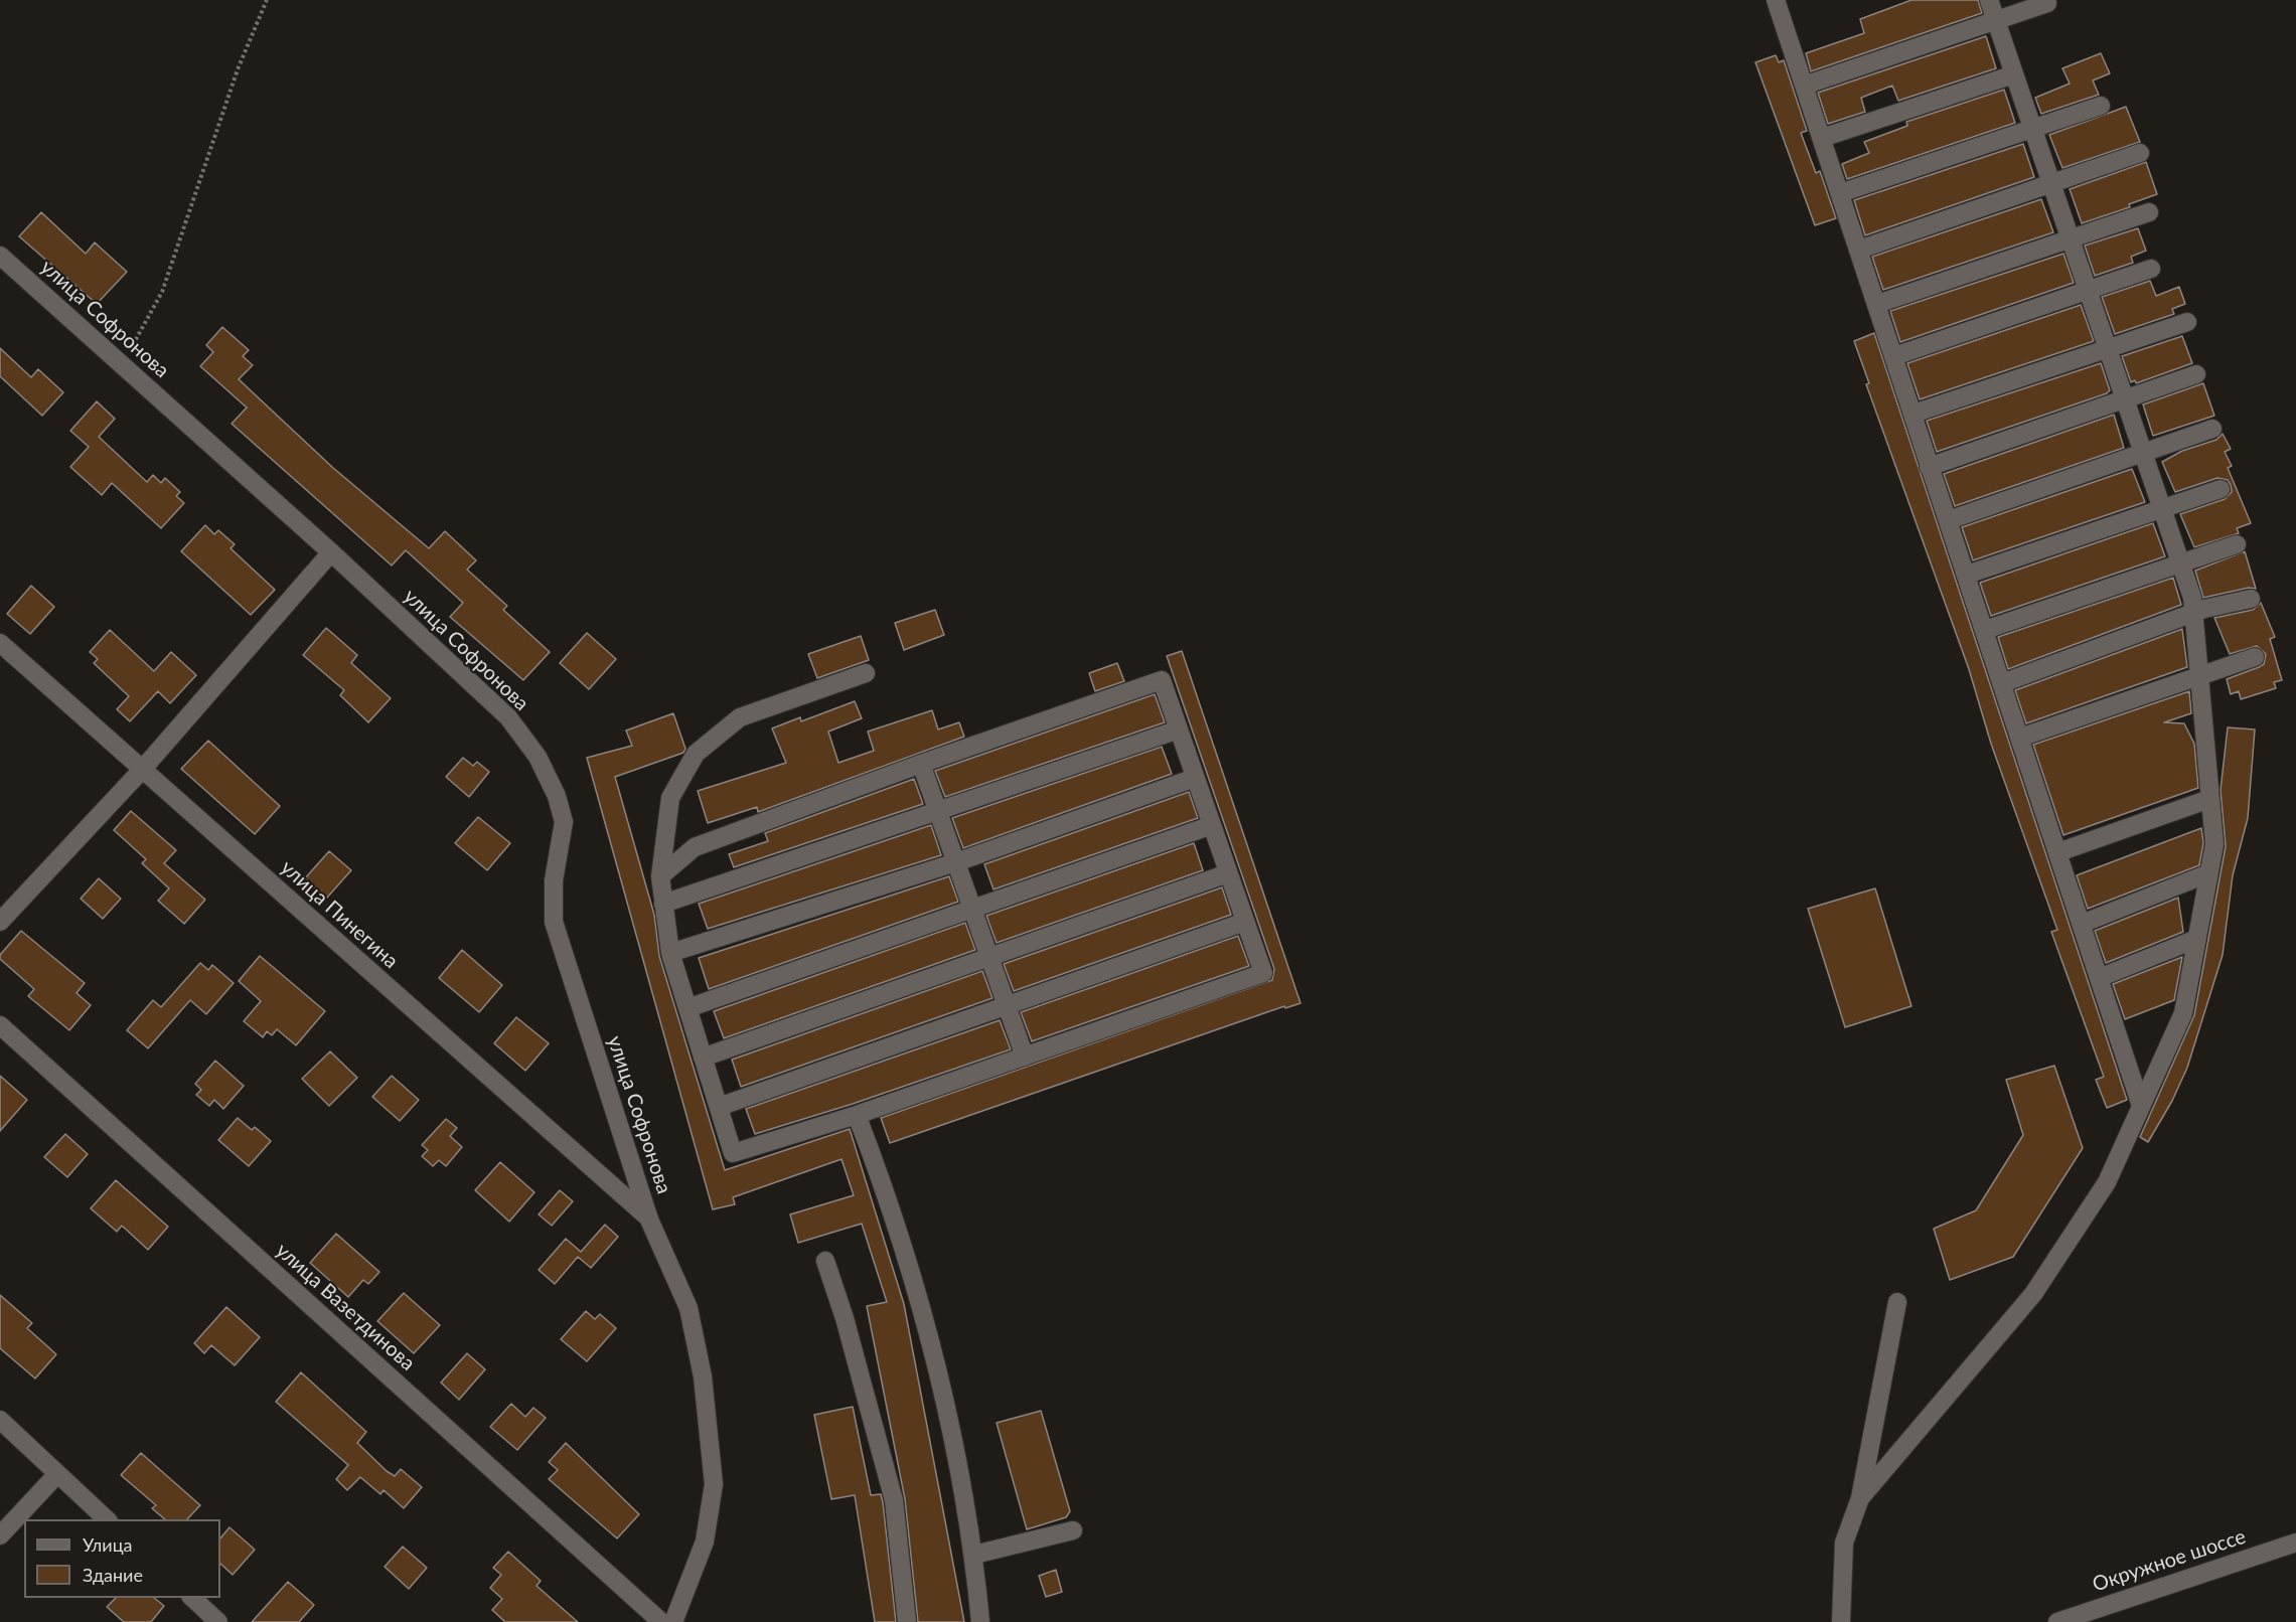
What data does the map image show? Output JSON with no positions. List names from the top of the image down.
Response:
{
  "streets": {
    "street": [
      "улица Софронова",
      "улица Пинегина",
      "улица Вазетдинова",
      "Окружное шоссе"
    ]
  },
  "crossings": [
    ["улица Софронова", "улица Пинегина"]
  ],
  "legend": ["Улица", "Здание"]
}
